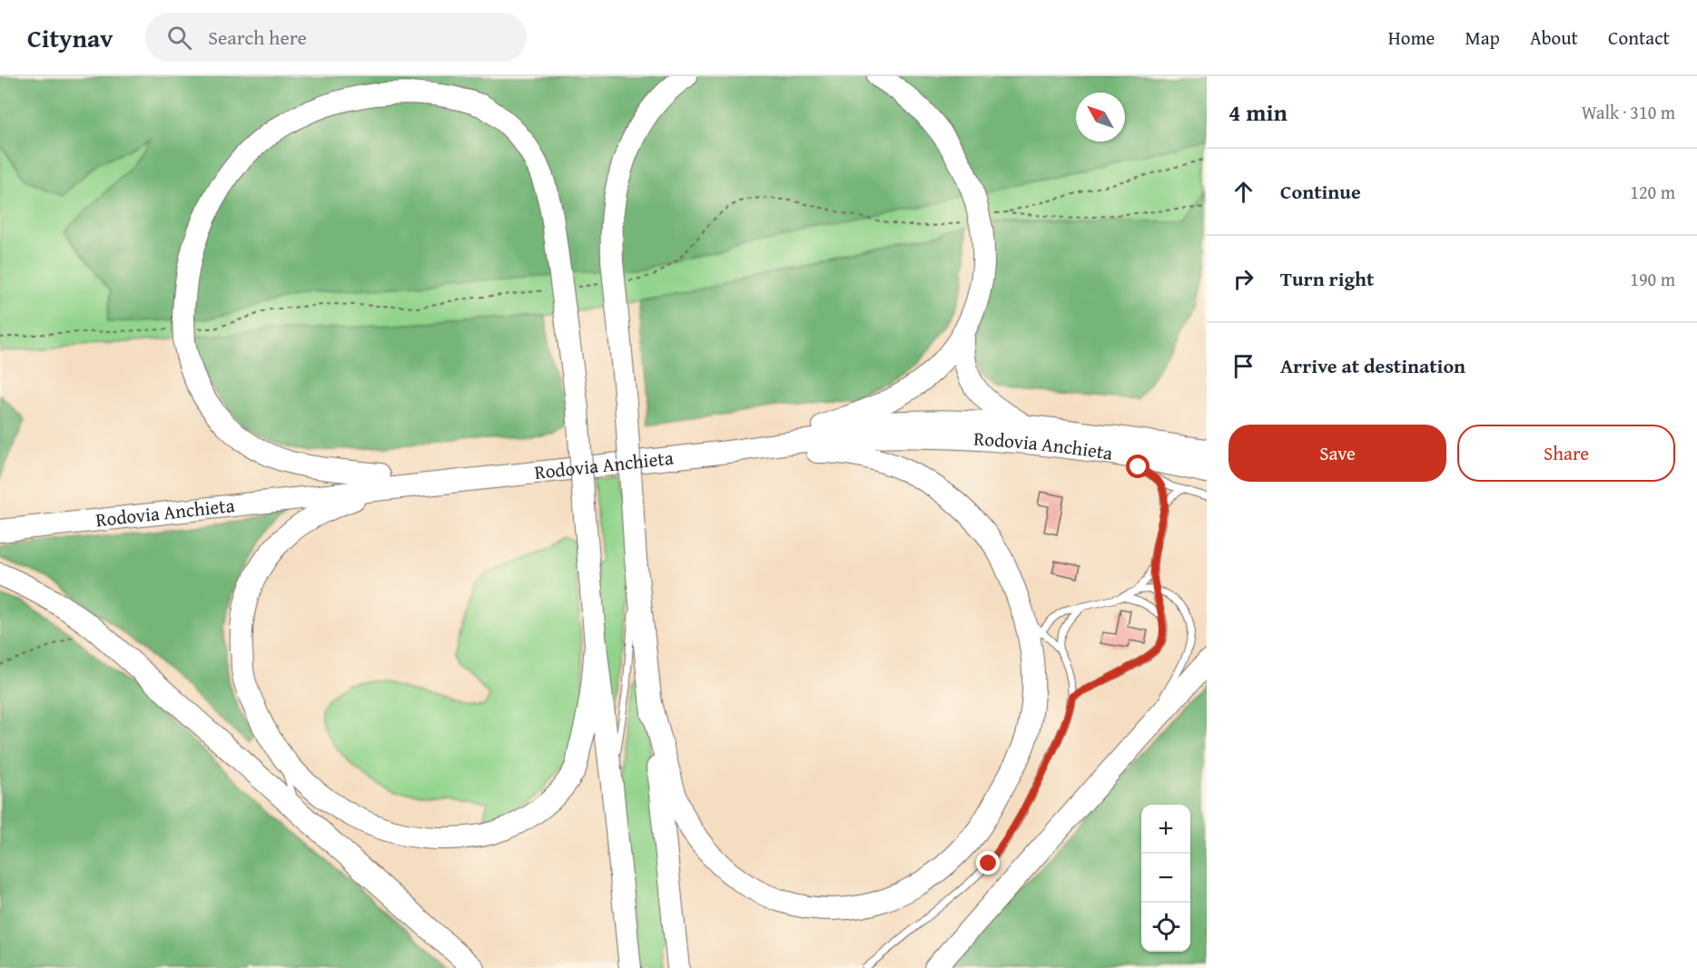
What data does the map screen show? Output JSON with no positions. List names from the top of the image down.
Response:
{
  "streets": {
    "highway": ["Rodovia Anchieta"]
  },
  "north": "top left",
  "page": {
    "header": "Citynav",
    "search": "Search here",
    "nav": [
      "Home",
      "Map",
      "About",
      "Contact"
    ],
    "heading": ["4 min", "Walk · 310 m"],
    "list": [
      ["Continue", "120 m"],
      ["Turn right", "190 m"],
      "Arrive at destination"
    ],
    "buttons": ["Save", "Share"],
    "map_buttons": ["+", "−"]
  }
}
